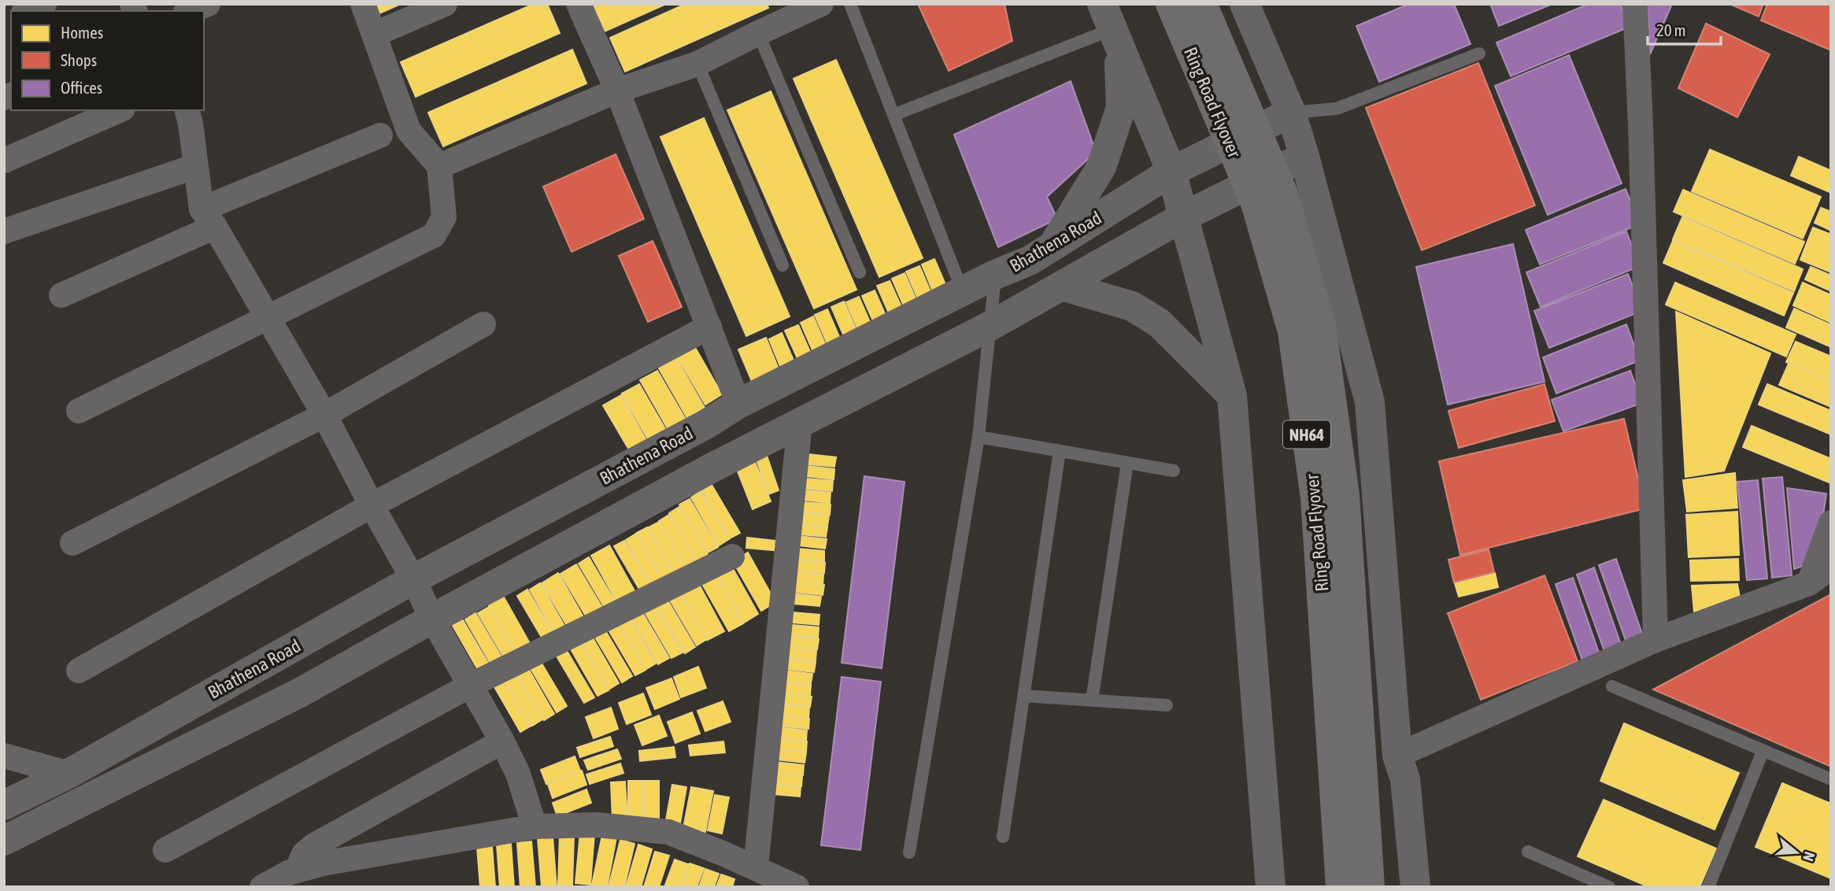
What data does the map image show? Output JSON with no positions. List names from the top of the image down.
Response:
{
  "streets": {
    "highway": ["Ring Road Flyover", "NH64"],
    "street": ["Bhathena Road"]
  },
  "legend": ["Homes", "Shops", "Offices"],
  "scale_bar": "20 m",
  "north": "right"
}
